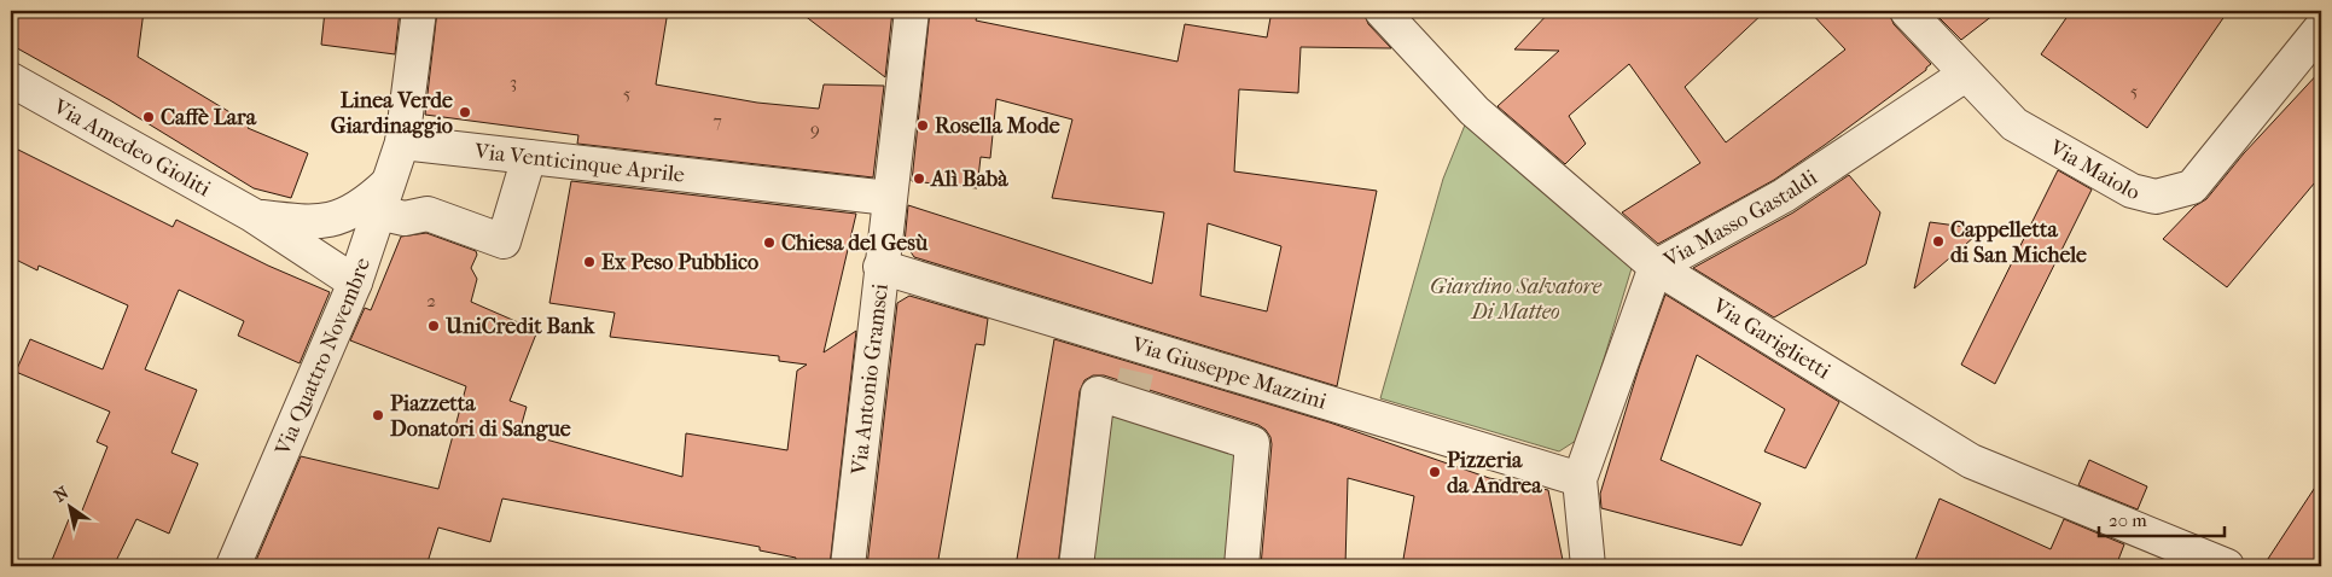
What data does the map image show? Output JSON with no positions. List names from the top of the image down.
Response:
{
  "streets": {
    "street": [
      "Via Amedeo Gioliti",
      "Via Venticinque Aprile",
      "Via Maiolo",
      "Via Masso Gastaldi",
      "Via Gariglietti",
      "Via Quattro Novembre",
      "Via Giuseppe Mazzini",
      "Via Antonio Gramsci"
    ]
  },
  "crossings": [
    ["Via Amedeo Gioliti", "Via Quattro Novembre"],
    ["Via Venticinque Aprile", "Via Quattro Novembre"],
    ["Via Venticinque Aprile", "Via Antonio Gramsci"],
    ["Via Maiolo", "Via Masso Gastaldi"],
    ["Via Masso Gastaldi", "Via Gariglietti"],
    ["Via Masso Gastaldi", "Via Giuseppe Mazzini"],
    ["Via Giuseppe Mazzini", "Via Antonio Gramsci"]
  ],
  "parks": ["Giardino Salvatore Di Matteo"],
  "places": [
    "Linea Verde Giardinaggio",
    "Caffè Lara",
    "Rosella Mode",
    "Alì Babà",
    "Cappelletta di San Michele",
    "Chiesa del Gesù",
    "Ex Peso Pubblico",
    "UniCredit Bank",
    "Piazzetta Donatori di Sangue",
    "Pizzeria da Andrea"
  ],
  "house_numbers": [
    "3",
    "5",
    "5",
    "7",
    "9",
    "2"
  ],
  "scale_bar": "20 m",
  "north": "top left"
}
